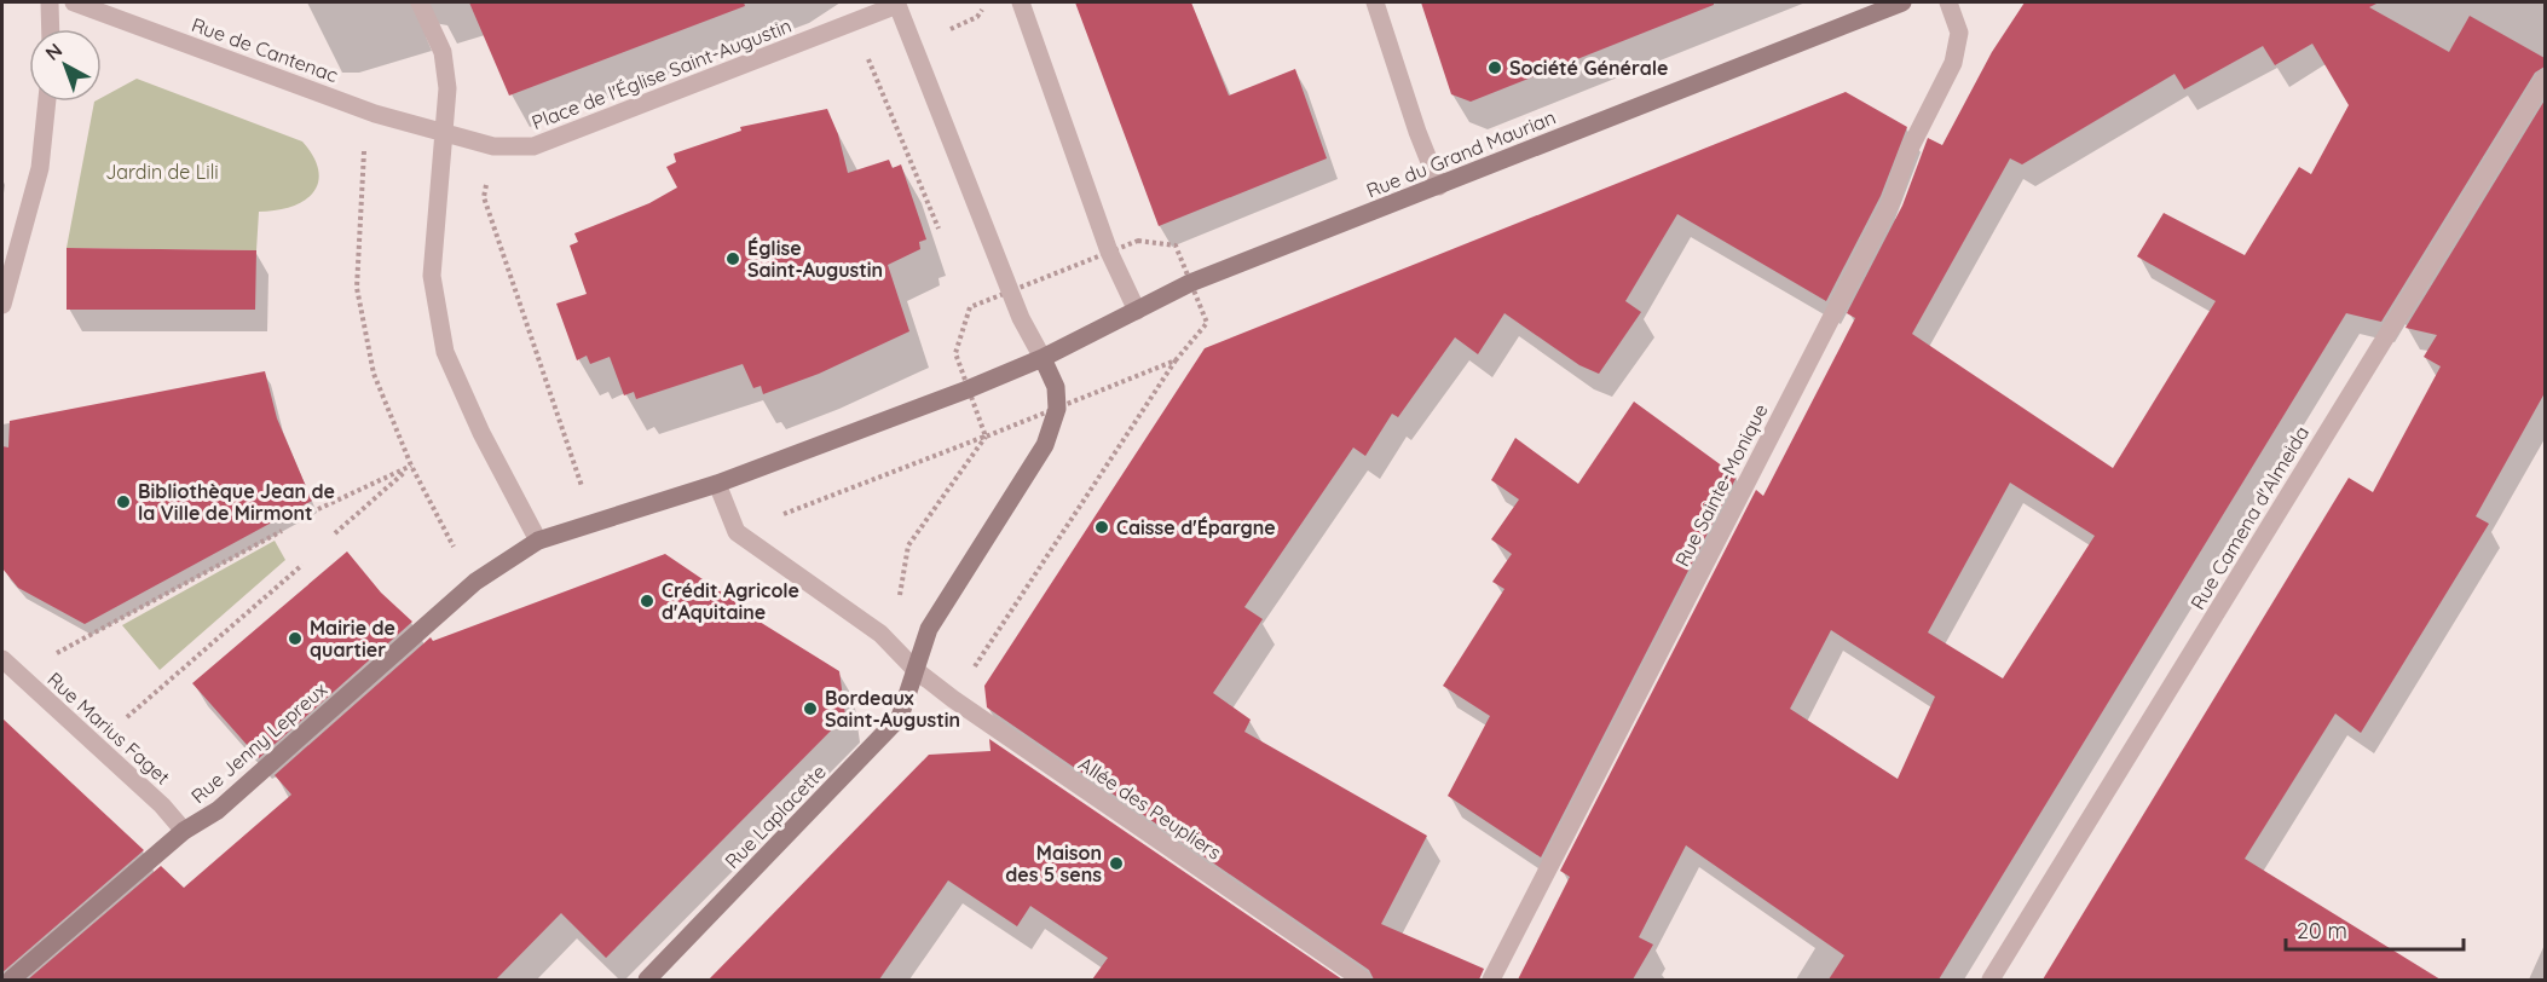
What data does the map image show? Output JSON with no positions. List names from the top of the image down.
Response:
{
  "streets": {
    "street": [
      "Rue de Cantenac",
      "Place de l'Église Saint-Augustin",
      "Rue du Grand Maurian",
      "Rue Sainte-Monique",
      "Rue Camena d'Almeida",
      "Rue Marius Faget",
      "Rue Jenny Lepreux",
      "Allée des Peupliers",
      "Rue Laplacette"
    ]
  },
  "crossings": [
    ["Rue de Cantenac", "Place de l'Église Saint-Augustin"],
    ["Place de l'Église Saint-Augustin", "Rue du Grand Maurian"],
    ["Place de l'Église Saint-Augustin", "Allée des Peupliers"],
    ["Place de l'Église Saint-Augustin", "Rue Laplacette"],
    ["Rue Marius Faget", "Rue Jenny Lepreux"],
    ["Allée des Peupliers", "Rue Laplacette"]
  ],
  "parks": ["Jardin de Lili"],
  "places": [
    "Société Générale",
    "Église Saint-Augustin",
    "Bibliothèque Jean de la Ville de Mirmont",
    "Caisse d'Épargne",
    "Crédit Agricole d'Aquitaine",
    "Mairie de quartier",
    "Bordeaux Saint-Augustin",
    "Maison des 5 sens"
  ],
  "scale_bar": "20 m",
  "north": "top left"
}
